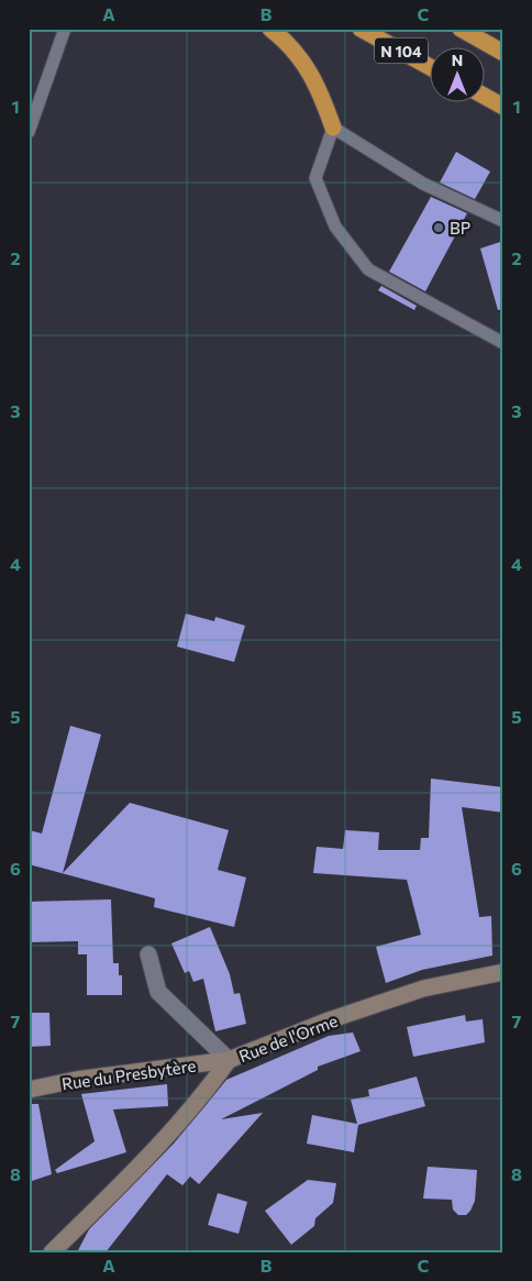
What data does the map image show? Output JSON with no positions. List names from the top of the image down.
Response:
{
  "streets": {
    "highway": ["N 104"],
    "street": ["Rue de l'Orme", "Rue du Presbytère"]
  },
  "crossings": [
    ["Rue de l'Orme", "Rue du Presbytère"]
  ],
  "places": ["BP"],
  "north": "top",
  "grid": {
    "columns": ["A", "B", "C"],
    "rows": [
      "1",
      "2",
      "3",
      "4",
      "5",
      "6",
      "7",
      "8"
    ]
  }
}
